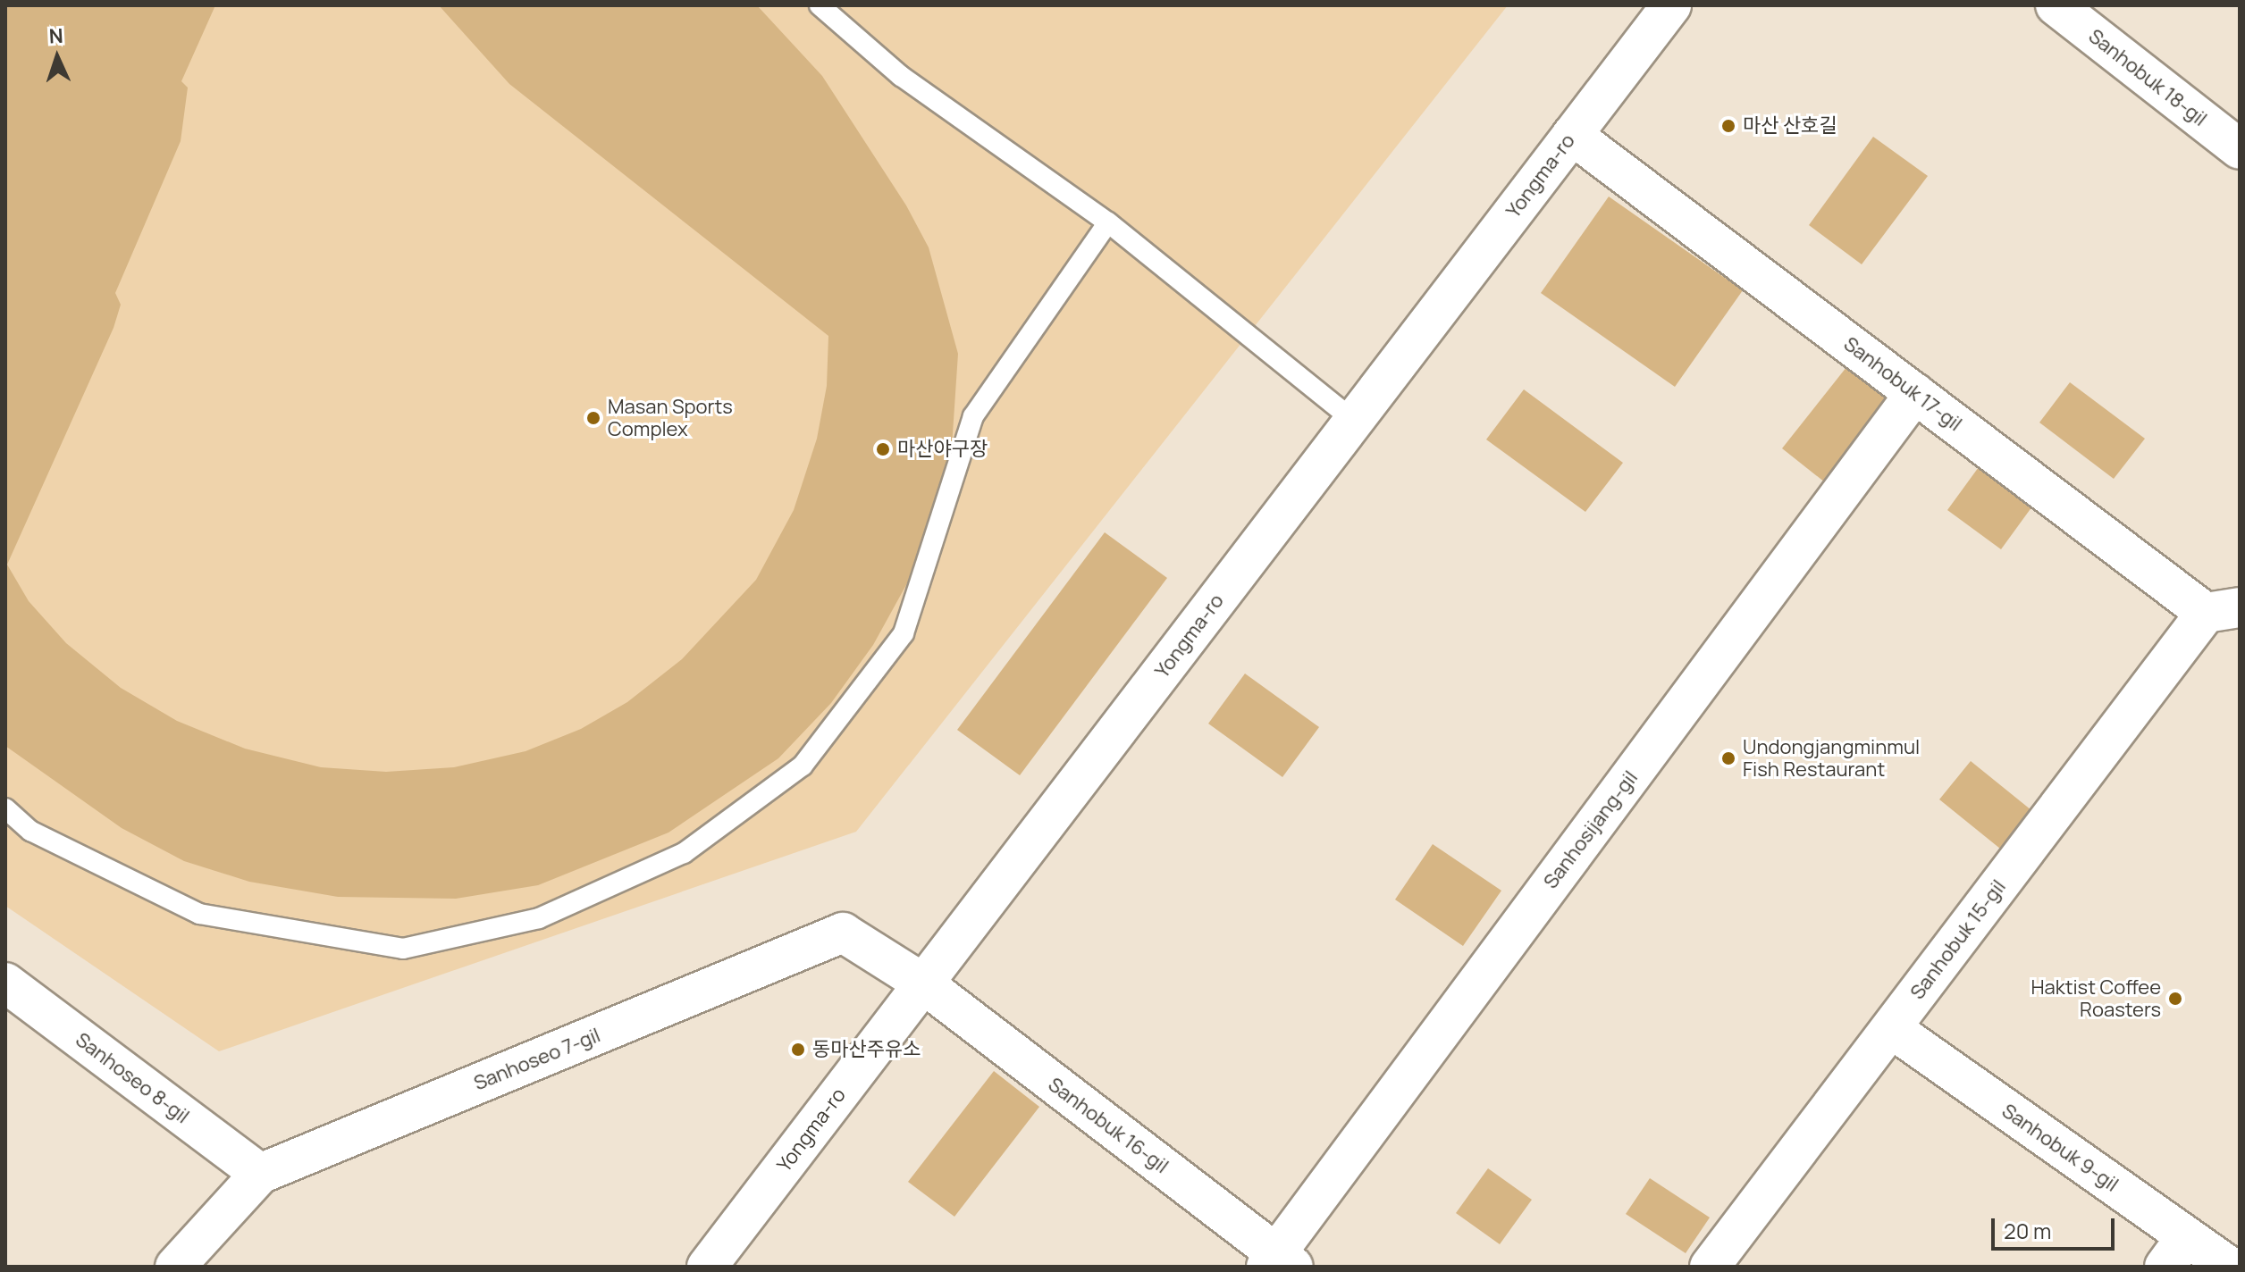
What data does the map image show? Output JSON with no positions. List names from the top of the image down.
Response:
{
  "streets": {
    "street": [
      "Sanhobuk 18-gil",
      "Yongma-ro",
      "Sanhobuk 17-gil",
      "Sanhosijang-gil",
      "Sanhobuk 15-gil",
      "Sanhoseo 7-gil",
      "Sanhoseo 8-gil",
      "Sanhobuk 16-gil",
      "Sanhobuk 9-gil"
    ]
  },
  "crossings": [
    ["Yongma-ro", "Sanhobuk 17-gil"],
    ["Yongma-ro", "Sanhoseo 7-gil"],
    ["Yongma-ro", "Sanhobuk 16-gil"],
    ["Sanhobuk 17-gil", "Sanhosijang-gil"],
    ["Sanhobuk 17-gil", "Sanhobuk 15-gil"],
    ["Sanhosijang-gil", "Sanhobuk 16-gil"],
    ["Sanhobuk 15-gil", "Sanhobuk 9-gil"],
    ["Sanhoseo 7-gil", "Sanhoseo 8-gil"],
    ["Sanhoseo 7-gil", "Sanhobuk 16-gil"]
  ],
  "places": [
    "마산 산호길",
    "Masan Sports Complex",
    "마산야구장",
    "Undongjangminmul Fish Restaurant",
    "Haktist Coffee Roasters",
    "동마산주유소"
  ],
  "scale_bar": "20 m",
  "north": "top"
}
